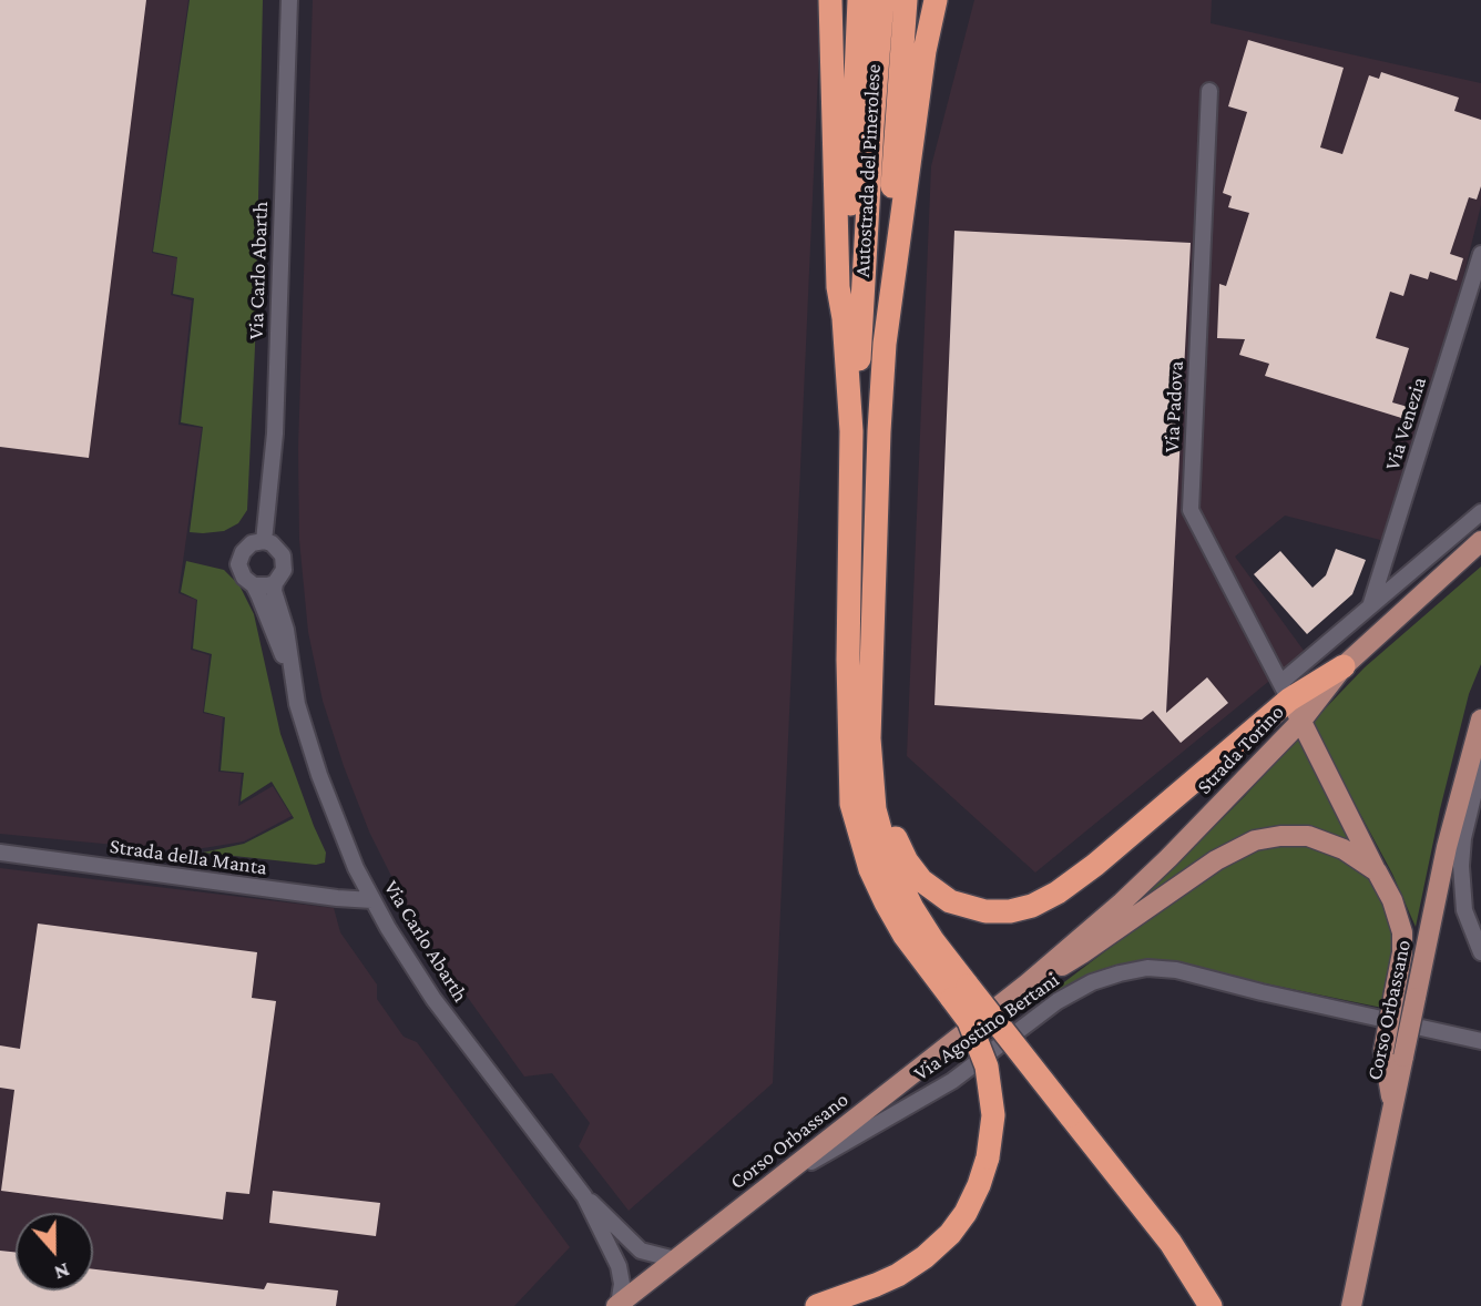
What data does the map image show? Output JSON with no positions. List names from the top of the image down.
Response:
{
  "streets": {
    "highway": ["Autostrada del Pinerolese"],
    "main road": ["Strada Torino", "Corso Orbassano"],
    "street": [
      "Via Carlo Abarth",
      "Via Padova",
      "Via Venezia",
      "Strada della Manta",
      "Via Agostino Bertani"
    ]
  },
  "crossings": [
    ["Via Carlo Abarth", "Strada della Manta"],
    ["Via Carlo Abarth", "Corso Orbassano"],
    ["Via Padova", "Strada Torino"],
    ["Via Venezia", "Strada Torino"],
    ["Strada Torino", "Corso Orbassano"],
    ["Corso Orbassano", "Via Agostino Bertani"]
  ],
  "north": "bottom"
}
